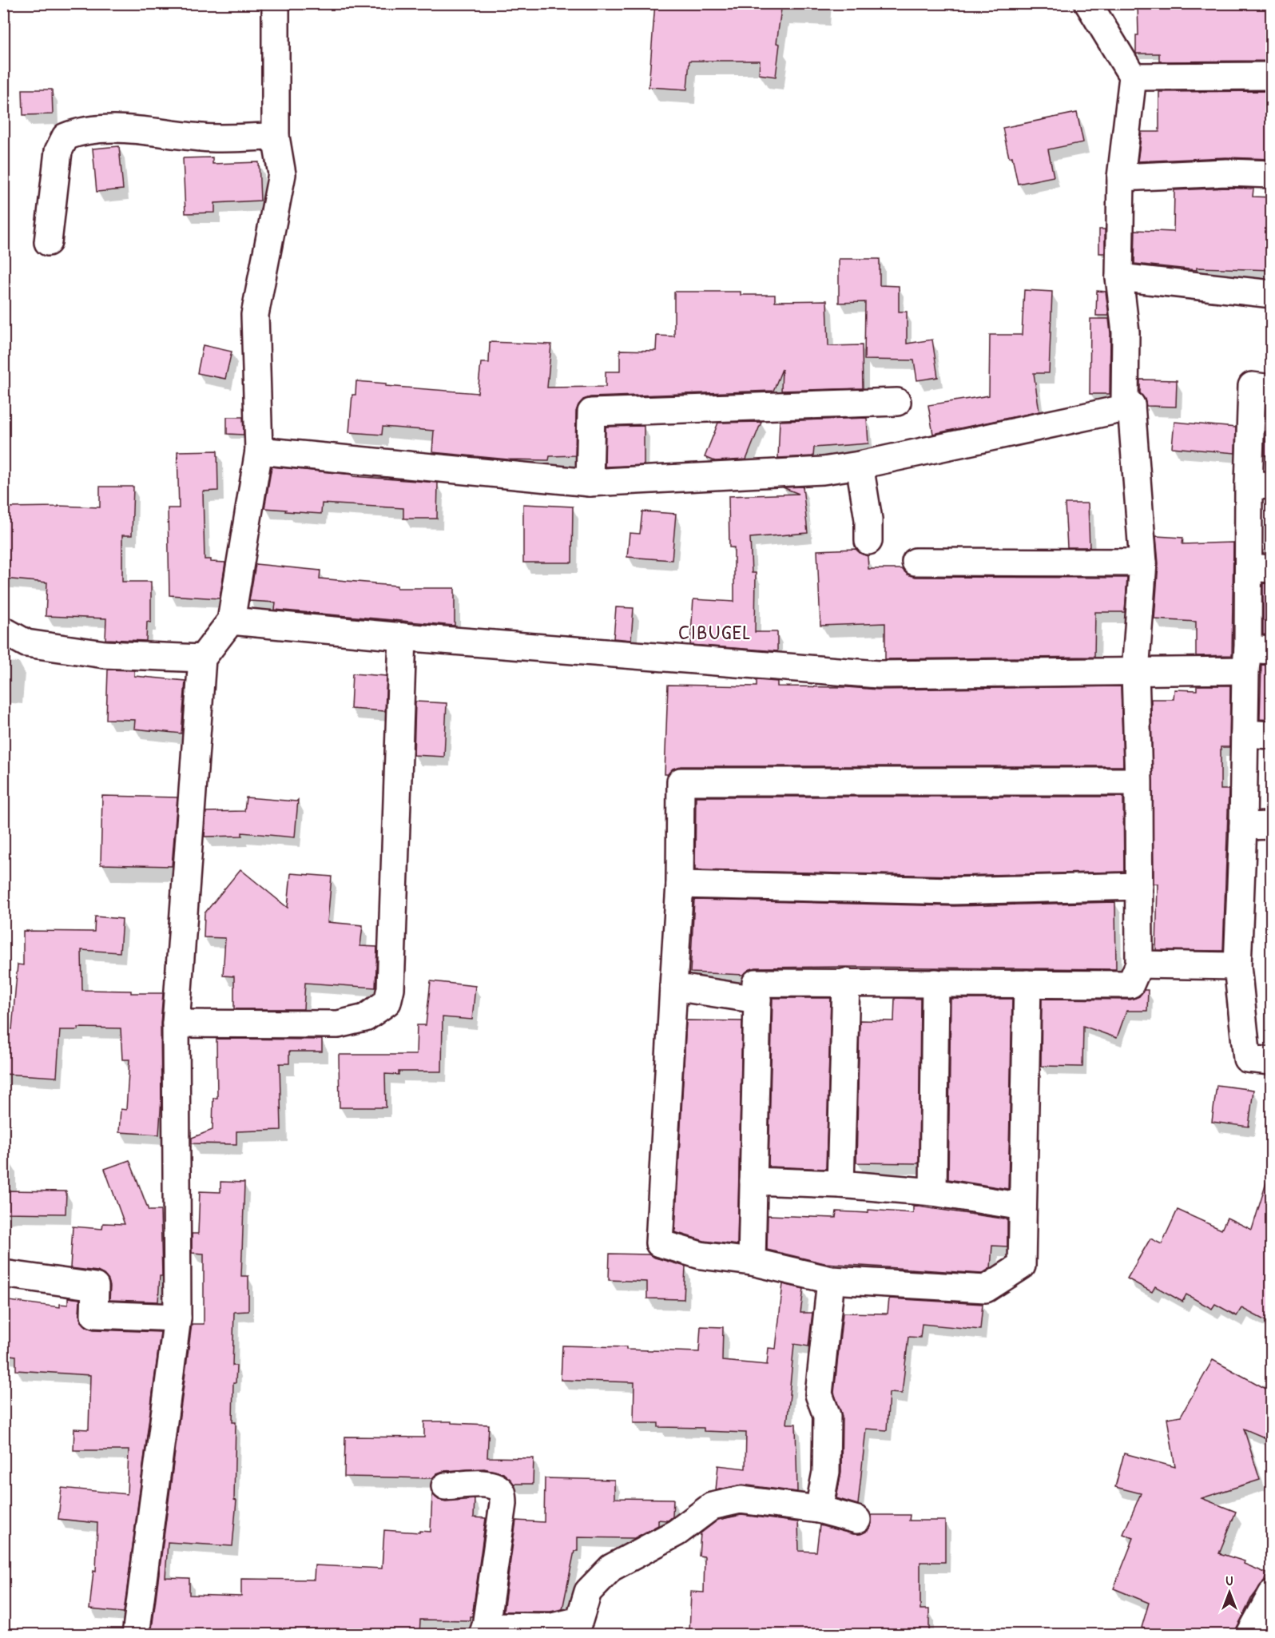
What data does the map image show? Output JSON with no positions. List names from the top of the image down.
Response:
{
  "districts": ["CIBUGEL"],
  "north": "top"
}
